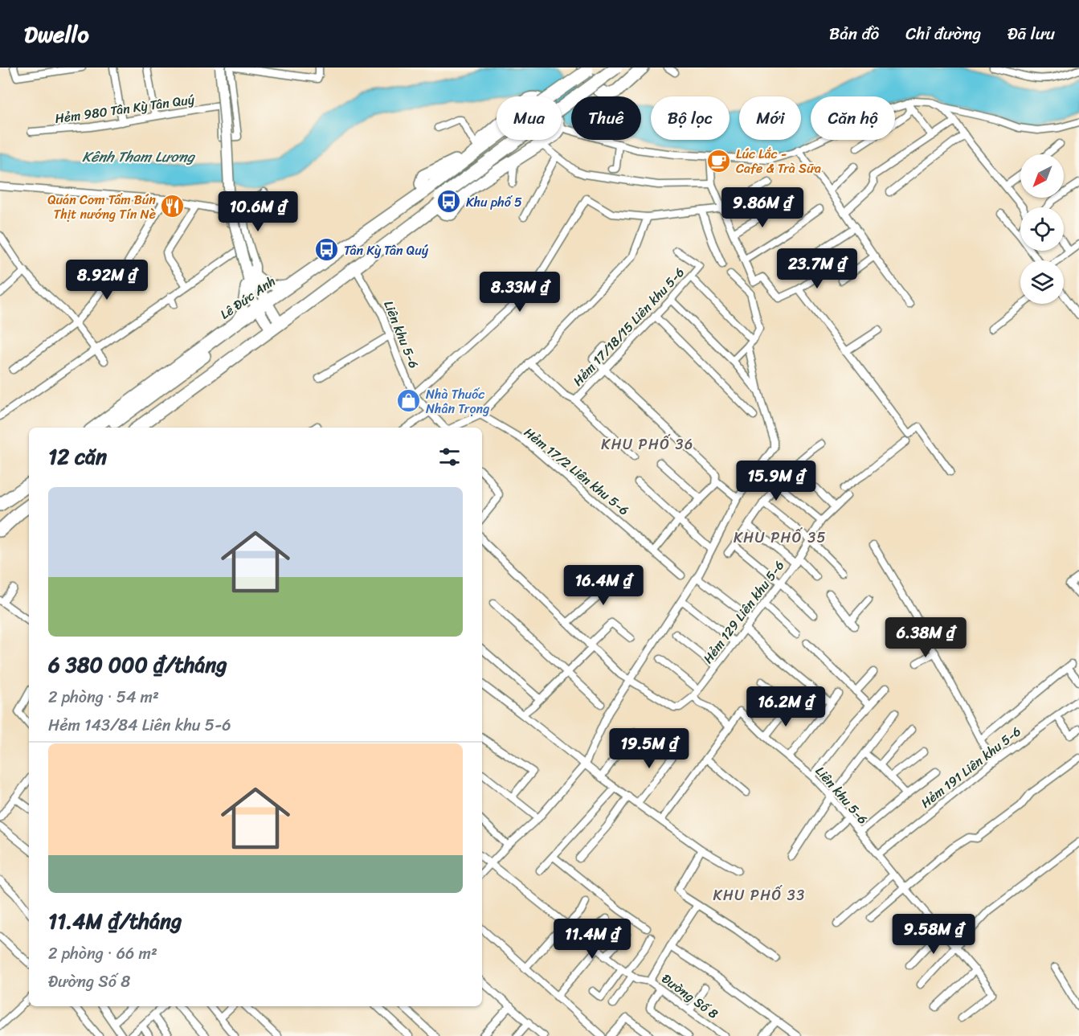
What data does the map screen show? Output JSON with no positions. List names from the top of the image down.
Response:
{
  "streets": {
    "highway": ["Lê Đức Anh"],
    "street": [
      "Hẻm 980 Tân Kỳ Tân Quý",
      "Hẻm 17/18/15 Liên khu 5-6",
      "Liên khu 5-6",
      "Hẻm 17/2 Liên khu 5-6",
      "Hẻm 129 Liên khu 5-6",
      "Hẻm 191 Liên khu 5-6",
      "Đường Số 8"
    ]
  },
  "crossings": [
    ["Liên khu 5-6", "Hẻm 191 Liên khu 5-6"]
  ],
  "districts": ["KHU PHỐ 36", "KHU PHỐ 35", "KHU PHỐ 33"],
  "water": ["Kênh Tham Lương"],
  "places": {
    "cafe": ["Lúc Lắc - Cafe & Trà Sữa"],
    "bus stop": ["Khu phố 5", "Tân Kỳ Tân Quý"],
    "restaurant": ["Quán Cơm Tấm Bún Thịt nướng Tín Nè"],
    "shop": ["Nhà Thuốc Nhân Trọng"]
  },
  "north": "bottom left",
  "page": {
    "header": "Dwello",
    "nav": ["Bản đồ", "Chỉ đường", "Đã lưu"],
    "chip": [
      "Mua",
      "Thuê",
      "Bộ lọc",
      "Mới",
      "Căn hộ"
    ],
    "price": [
      "9.86M ₫",
      "10.6M ₫",
      "23.7M ₫",
      "8.92M ₫",
      "8.33M ₫",
      "15.9M ₫",
      "16.4M ₫",
      "6.38M ₫",
      "16.2M ₫",
      "19.5M ₫",
      "9.58M ₫",
      "11.4M ₫"
    ],
    "heading": "12 căn",
    "list": [
      {
        "name": "6 380 000 ₫/tháng",
        "note": "2 phòng · 54 m² · Hẻm 143/84 Liên khu 5-6"
      },
      {
        "name": "11.4M ₫/tháng",
        "note": "2 phòng · 66 m² · Đường Số 8"
      }
    ]
  }
}
